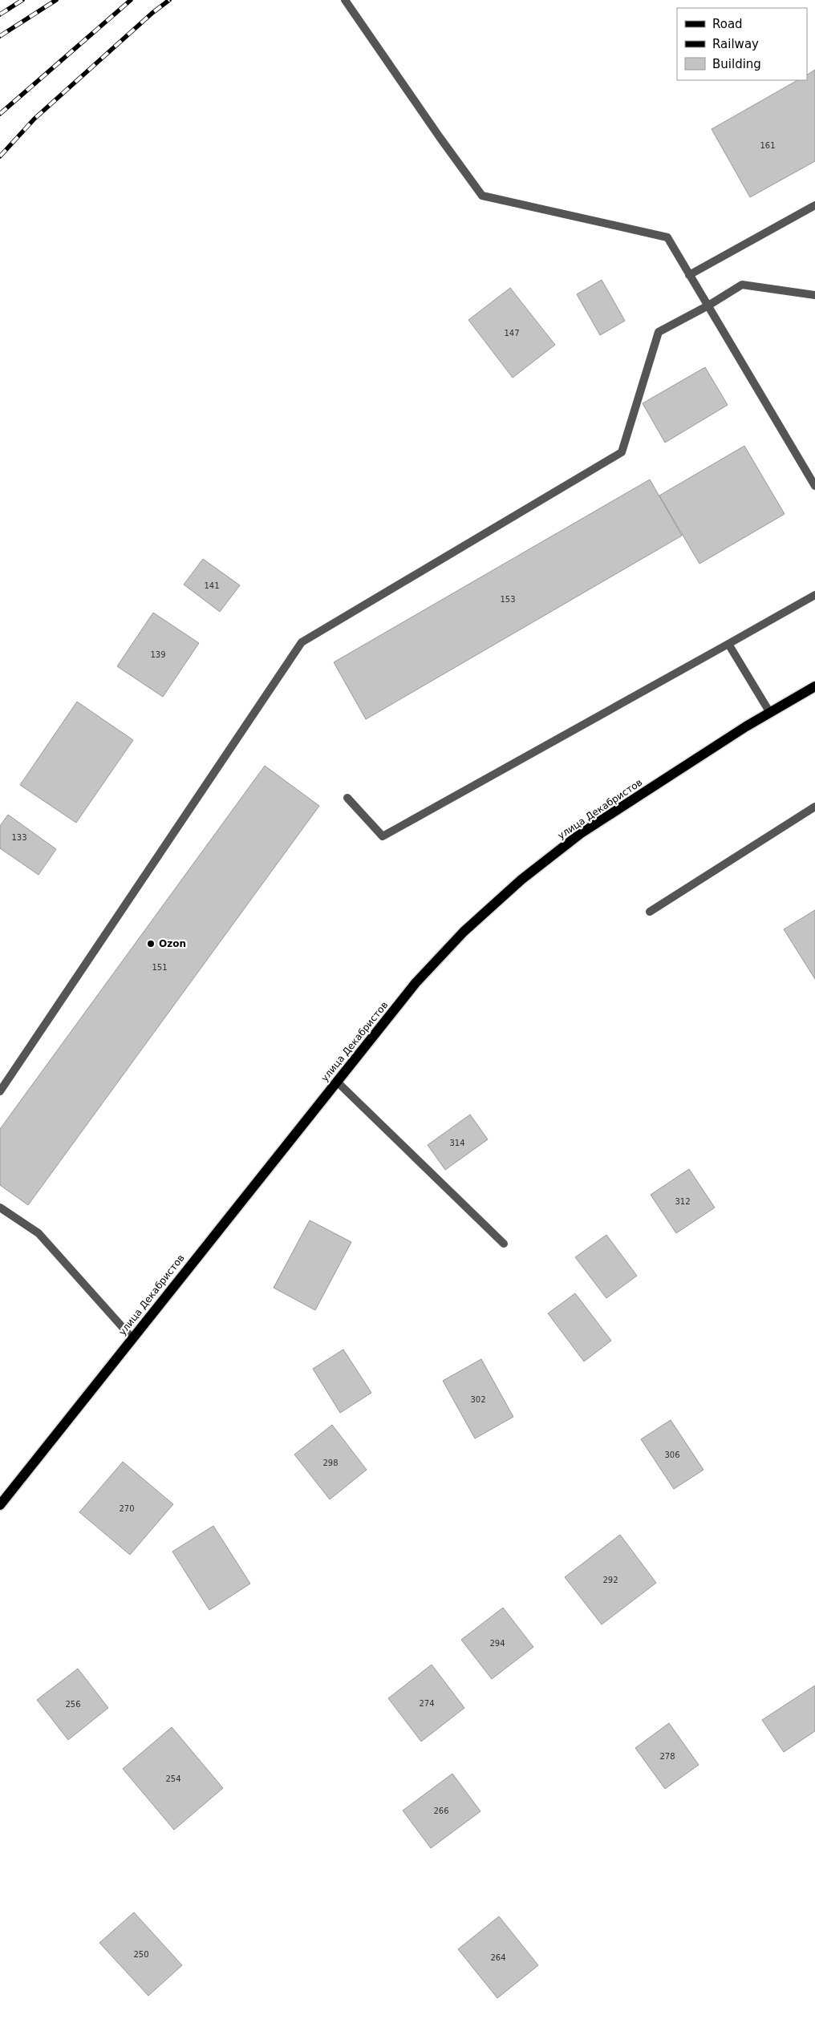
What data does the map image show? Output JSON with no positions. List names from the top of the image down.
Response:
{
  "streets": {
    "main road": ["улица Декабристов"]
  },
  "places": ["Ozon"],
  "house_numbers": [
    "161",
    "147",
    "141",
    "153",
    "139",
    "133",
    "151",
    "314",
    "312",
    "302",
    "306",
    "298",
    "270",
    "292",
    "294",
    "274",
    "256",
    "278",
    "254",
    "266",
    "250",
    "264"
  ],
  "legend": ["Road", "Railway", "Building"]
}
